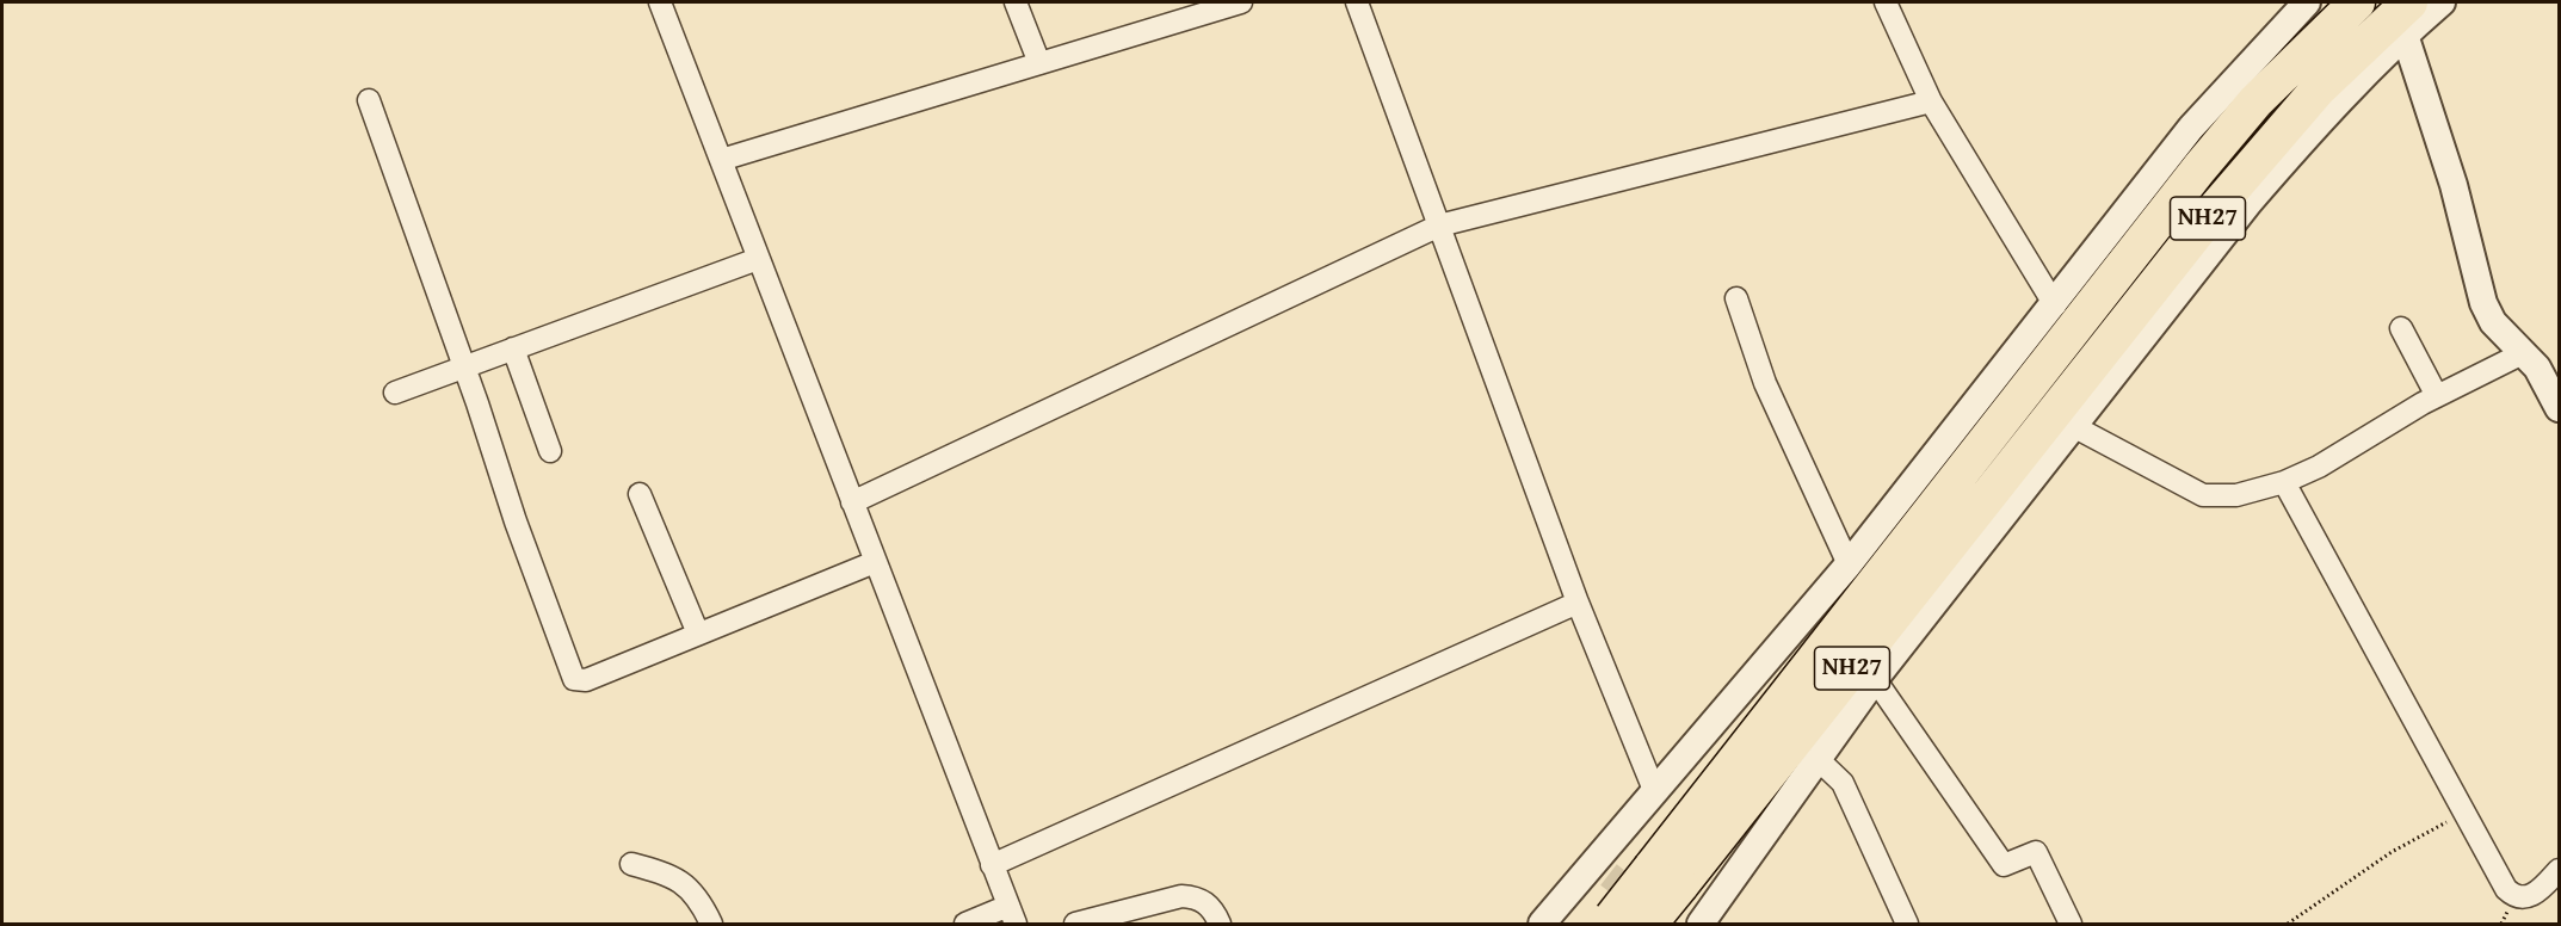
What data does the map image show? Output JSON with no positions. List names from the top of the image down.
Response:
{
  "streets": {
    "highway": ["NH27"]
  }
}
